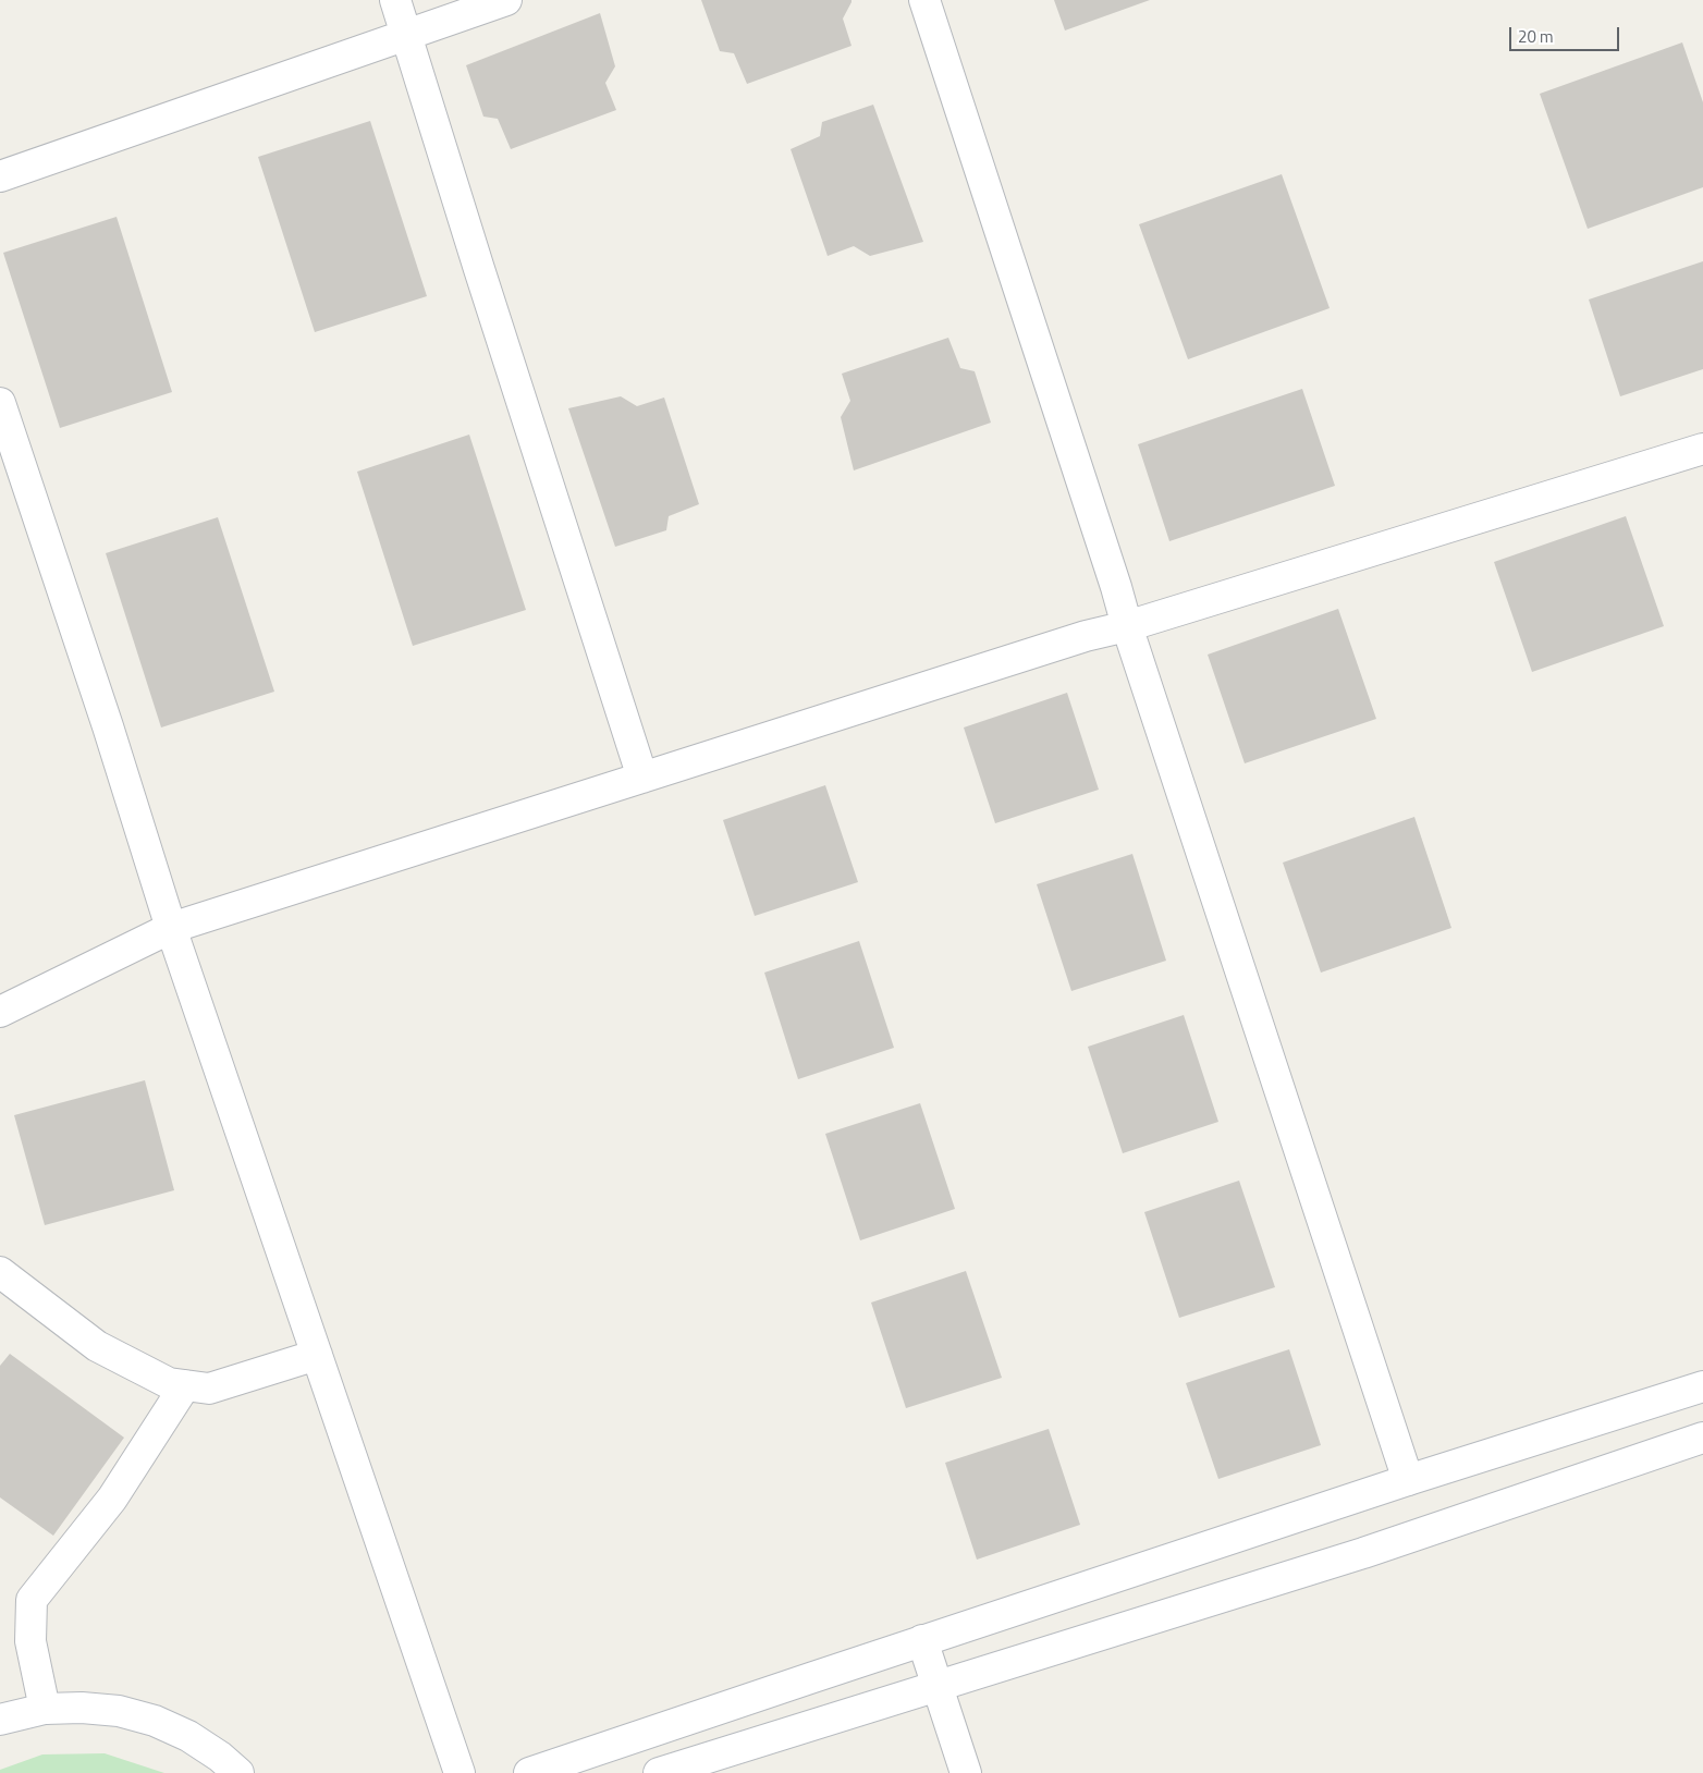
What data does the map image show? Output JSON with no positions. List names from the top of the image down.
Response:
{
  "scale_bar": "20 m"
}
